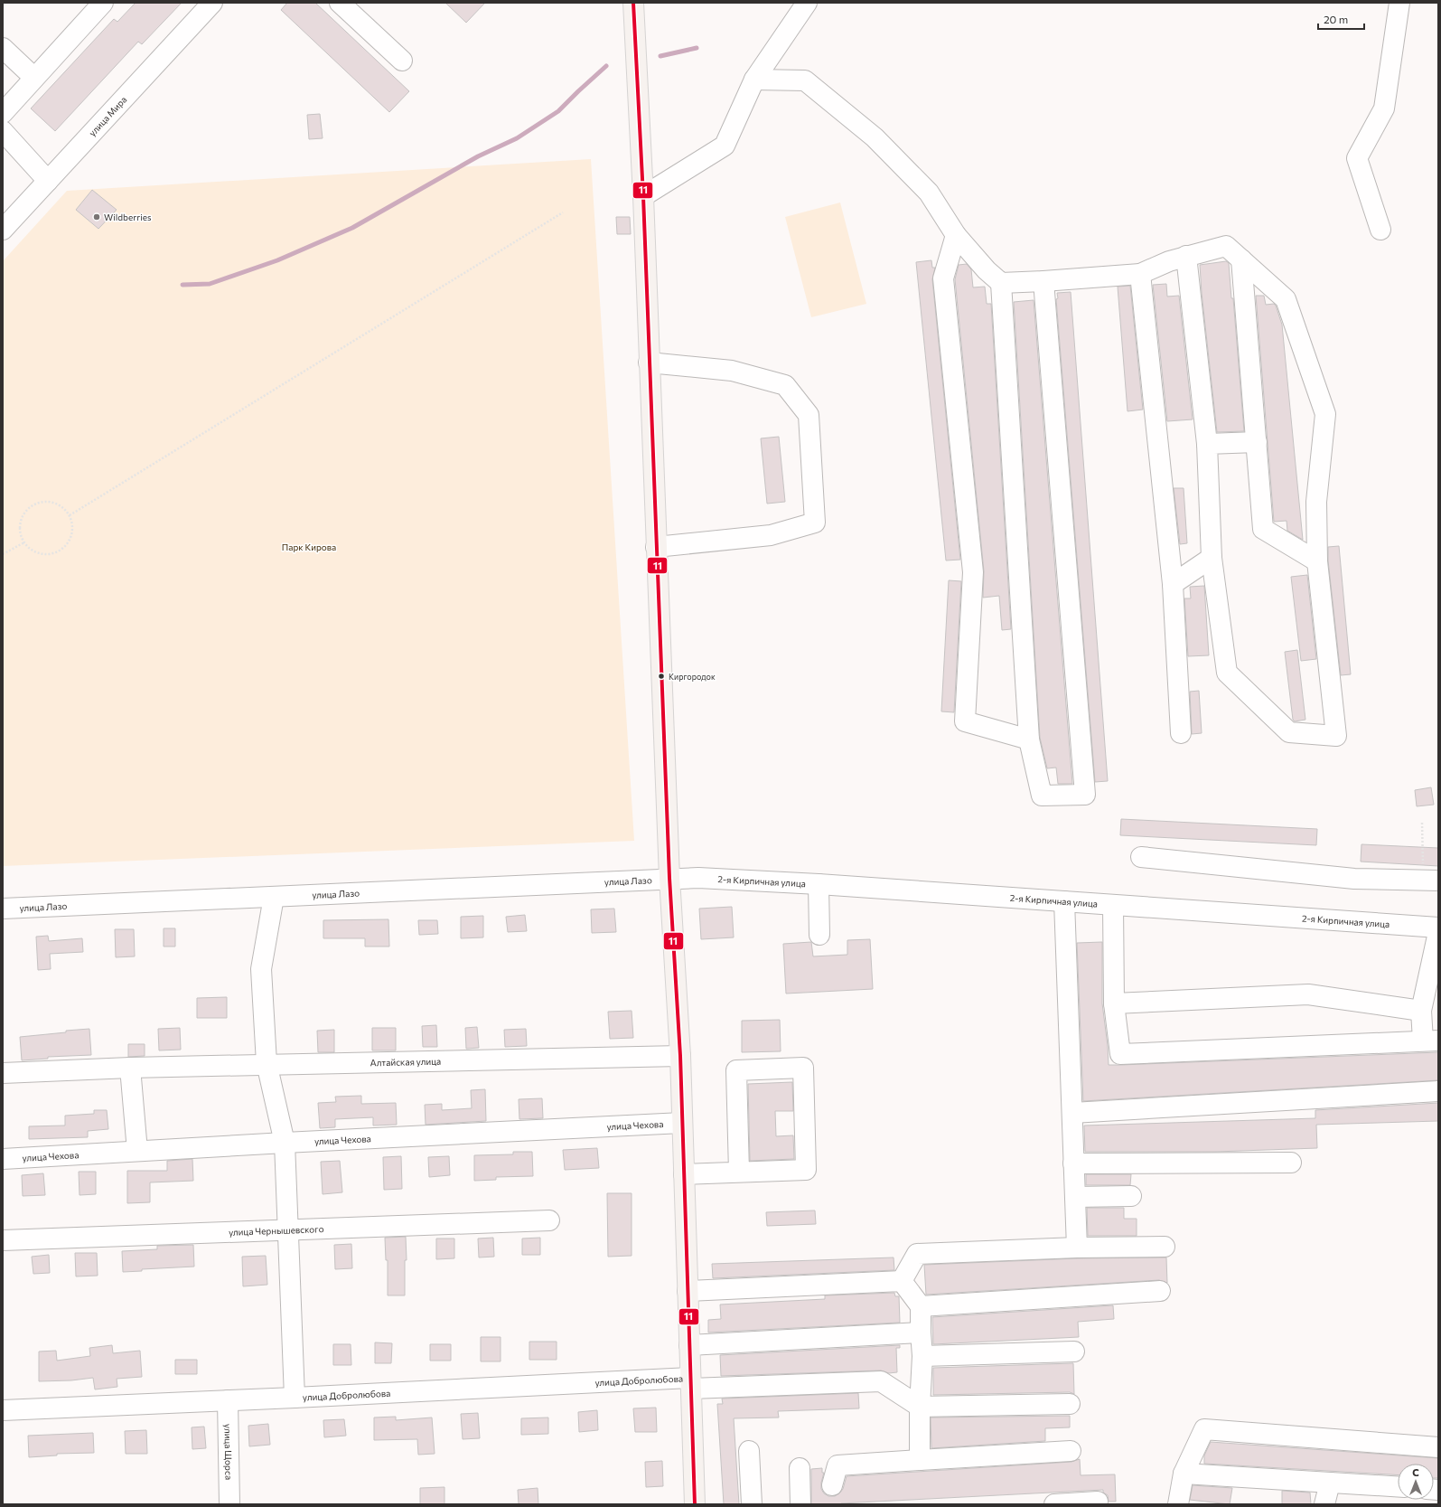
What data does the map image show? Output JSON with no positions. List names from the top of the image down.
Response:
{
  "streets": {
    "street": [
      "улица Мира",
      "улица Лазо",
      "2-я Кирпичная улица",
      "Алтайская улица",
      "улица Чехова",
      "улица Чернышевского",
      "улица Добролюбова",
      "улица Щорса"
    ]
  },
  "crossings": [
    ["улица Лазо", "2-я Кирпичная улица"],
    ["улица Добролюбова", "улица Щорса"]
  ],
  "parks": ["Парк Кирова"],
  "places": ["Wildberries", "Киргородок"],
  "lines": ["transit line 11"],
  "scale_bar": "20 m",
  "north": "top"
}
